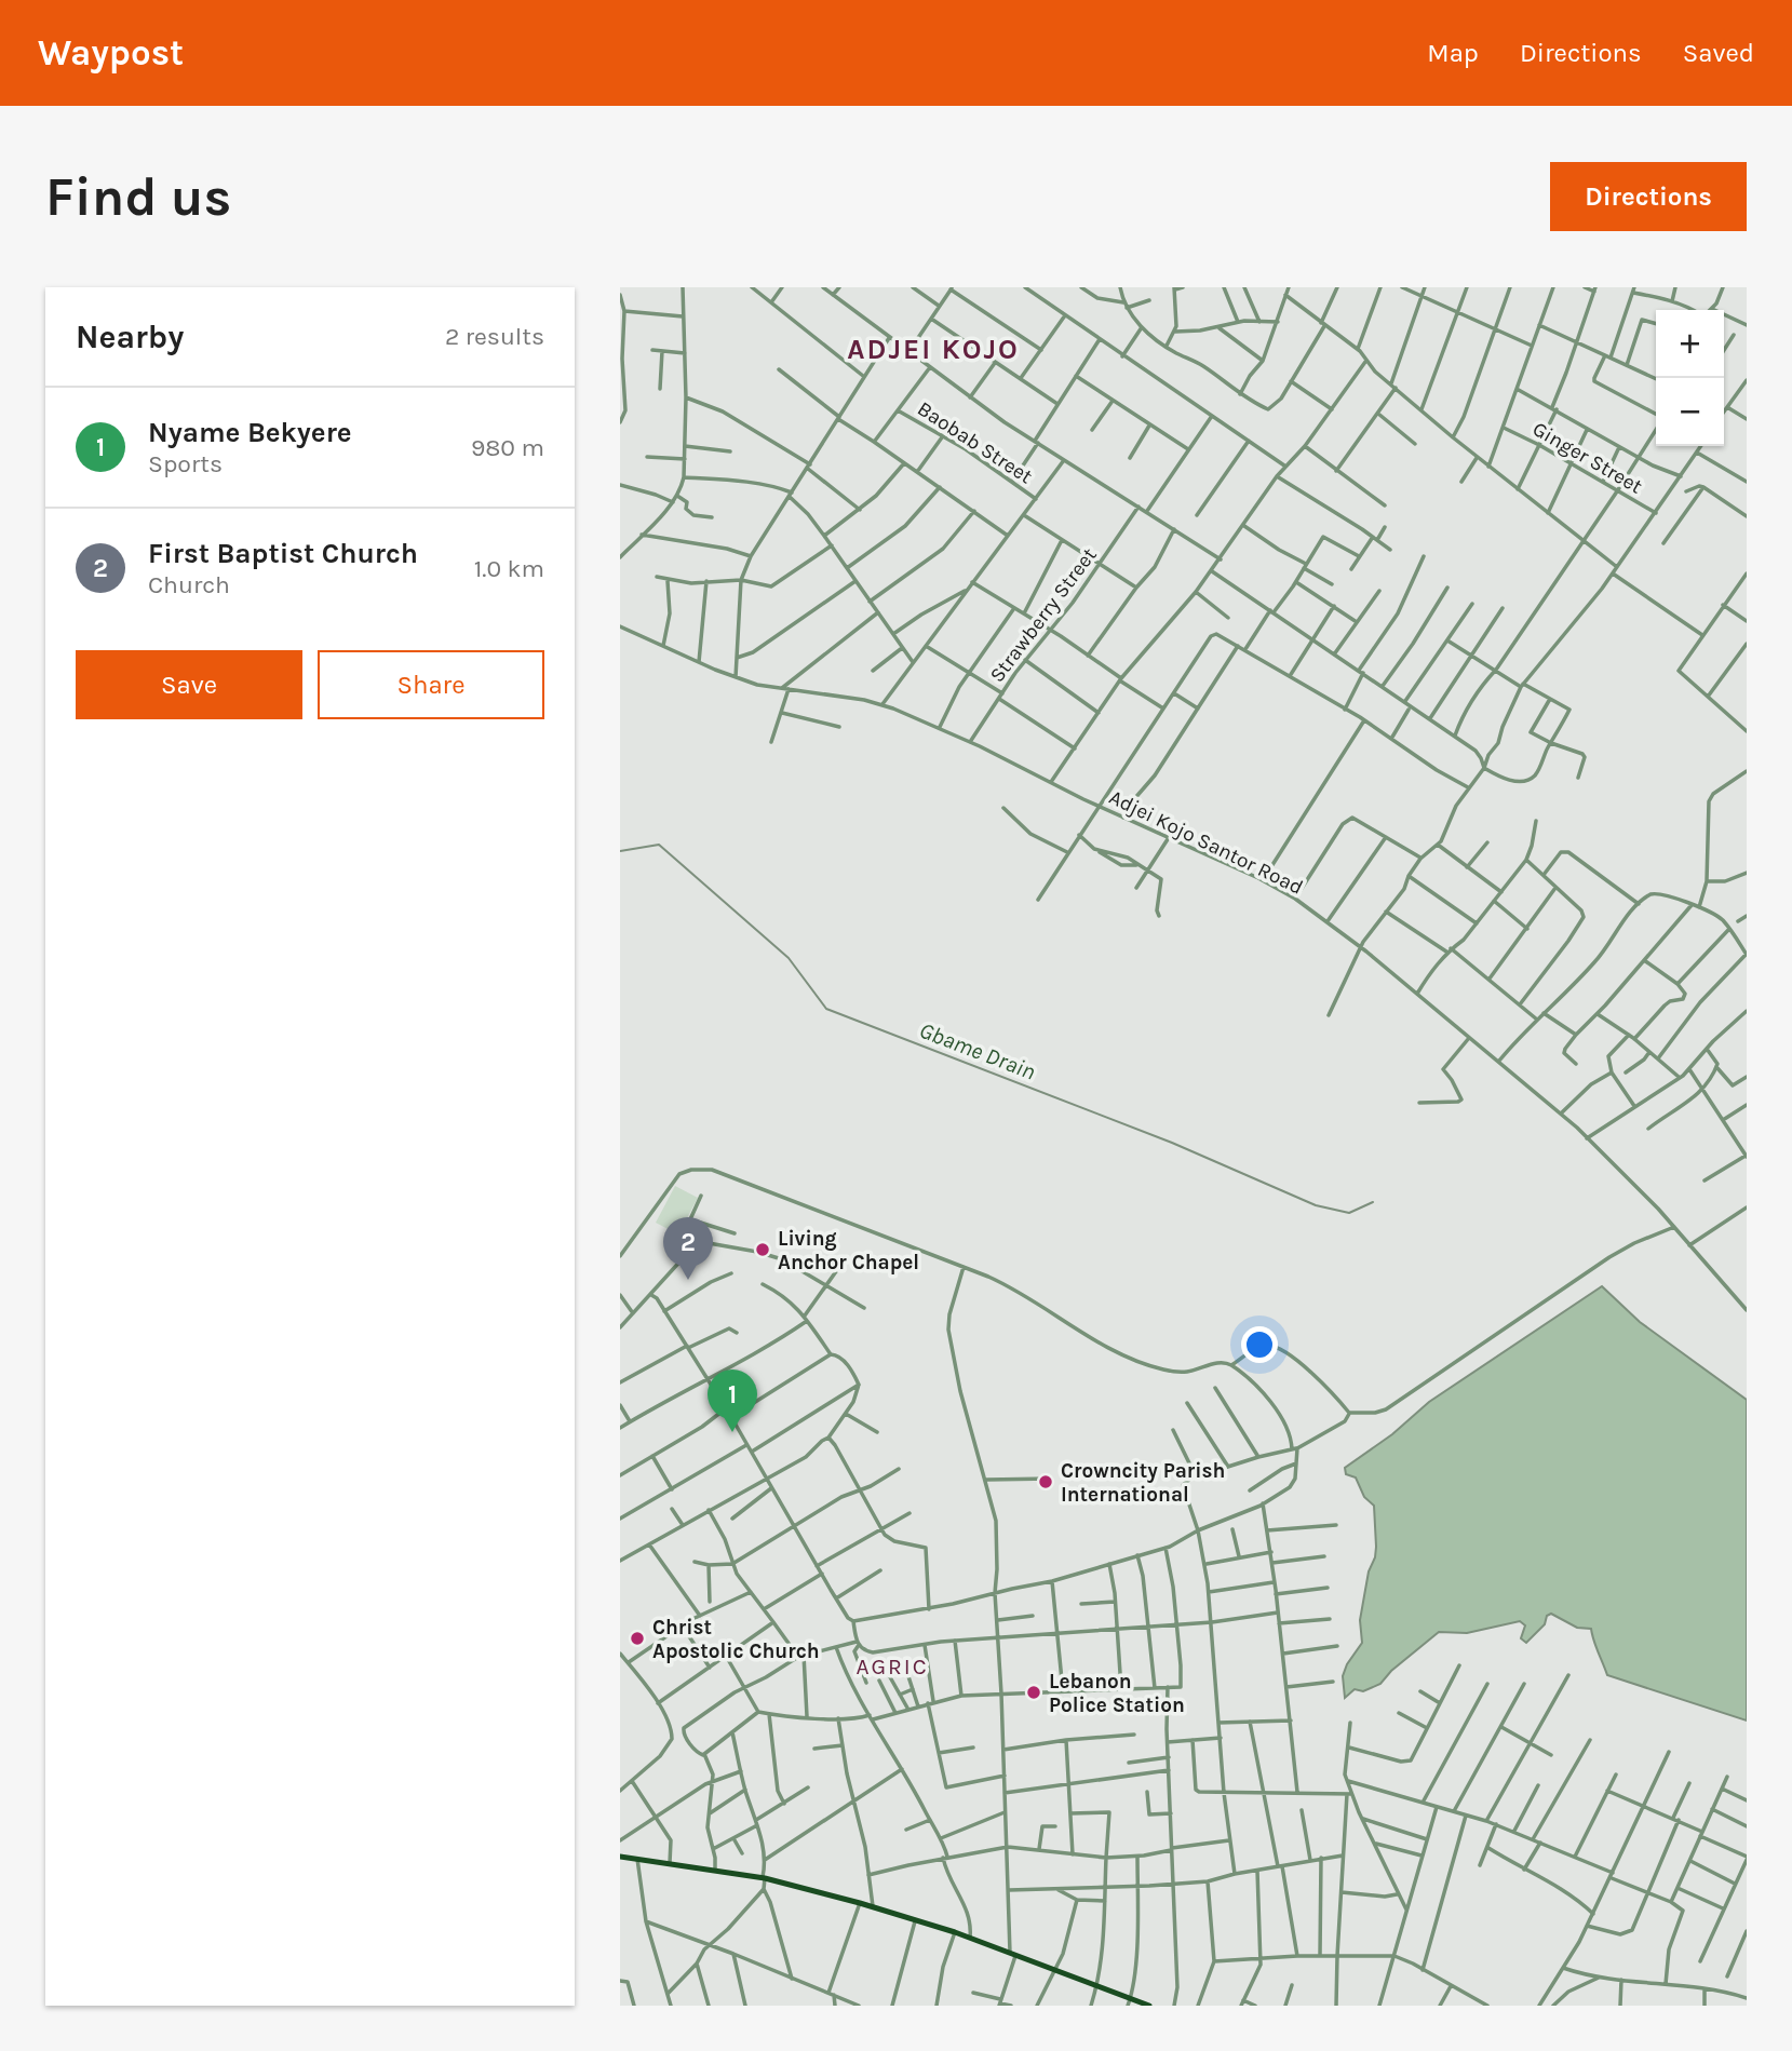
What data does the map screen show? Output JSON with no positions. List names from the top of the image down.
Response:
{
  "streets": {
    "street": [
      "Baobab Street",
      "Ginger Street",
      "Strawberry Street",
      "Adjei Kojo Santor Road"
    ]
  },
  "crossings": [
    ["Strawberry Street", "Adjei Kojo Santor Road"]
  ],
  "districts": ["ADJEI KOJO", "AGRIC"],
  "water": ["Gbame Drain"],
  "places": [
    "Living Anchor Chapel",
    "Crowncity Parish International",
    "Christ Apostolic Church",
    "Lebanon Police Station"
  ],
  "page": {
    "header": "Waypost",
    "nav": ["Map", "Directions", "Saved"],
    "buttons": [
      "Directions",
      ["Save", "Share"]
    ],
    "title": "Find us",
    "heading": ["Nearby", "2 results"],
    "map_buttons": ["+", "−"],
    "list": [
      {
        "mark": "1",
        "name": "Nyame Bekyere",
        "note": "Sports",
        "value": "980 m"
      },
      {
        "mark": "2",
        "name": "First Baptist Church",
        "note": "Church",
        "value": "1.0 km"
      }
    ],
    "pins": ["2", "1"]
  }
}
